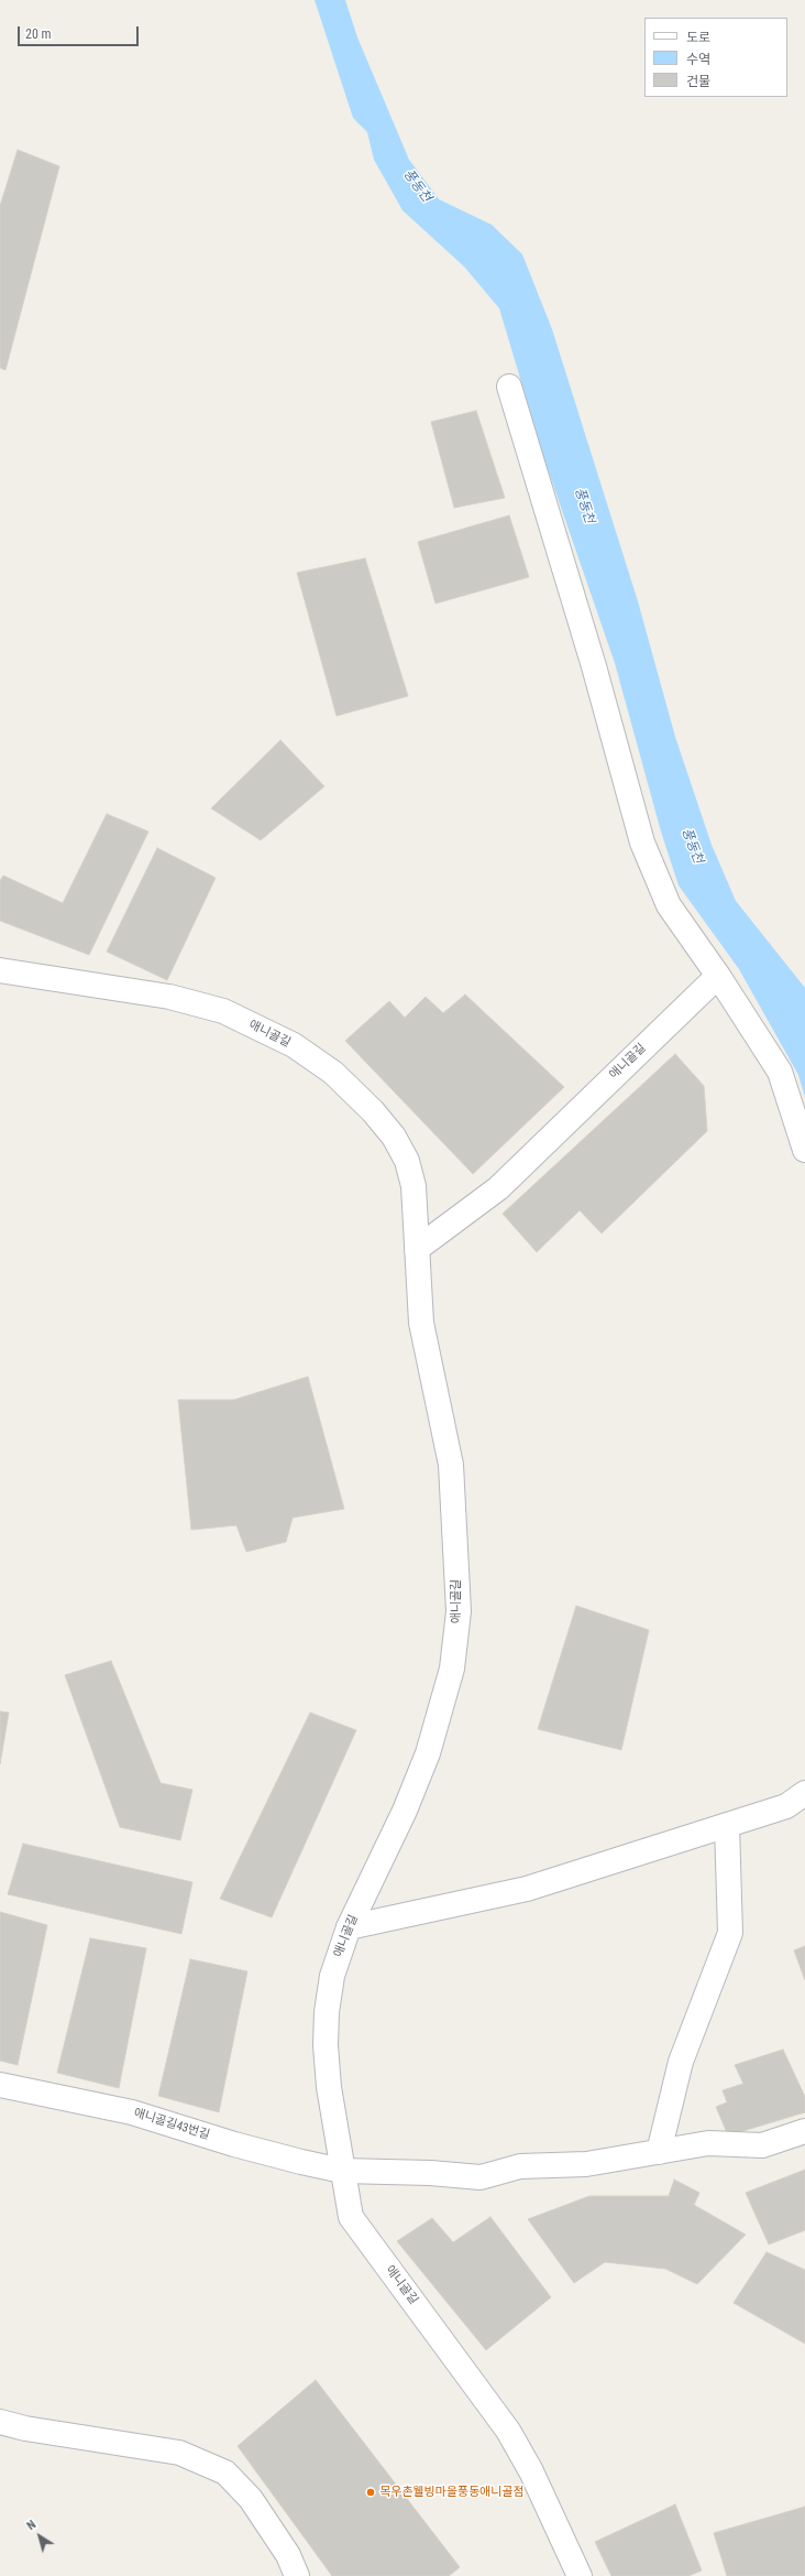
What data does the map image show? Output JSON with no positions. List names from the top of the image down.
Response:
{
  "streets": {
    "street": ["애니골길", "애니골길43번길"]
  },
  "crossings": [
    ["애니골길", "애니골길43번길"]
  ],
  "water": ["풍동천"],
  "places": ["목우촌웰빙마을풍동애니골점"],
  "legend": ["도로", "수역", "건물"],
  "scale_bar": "20 m",
  "north": "top left"
}
